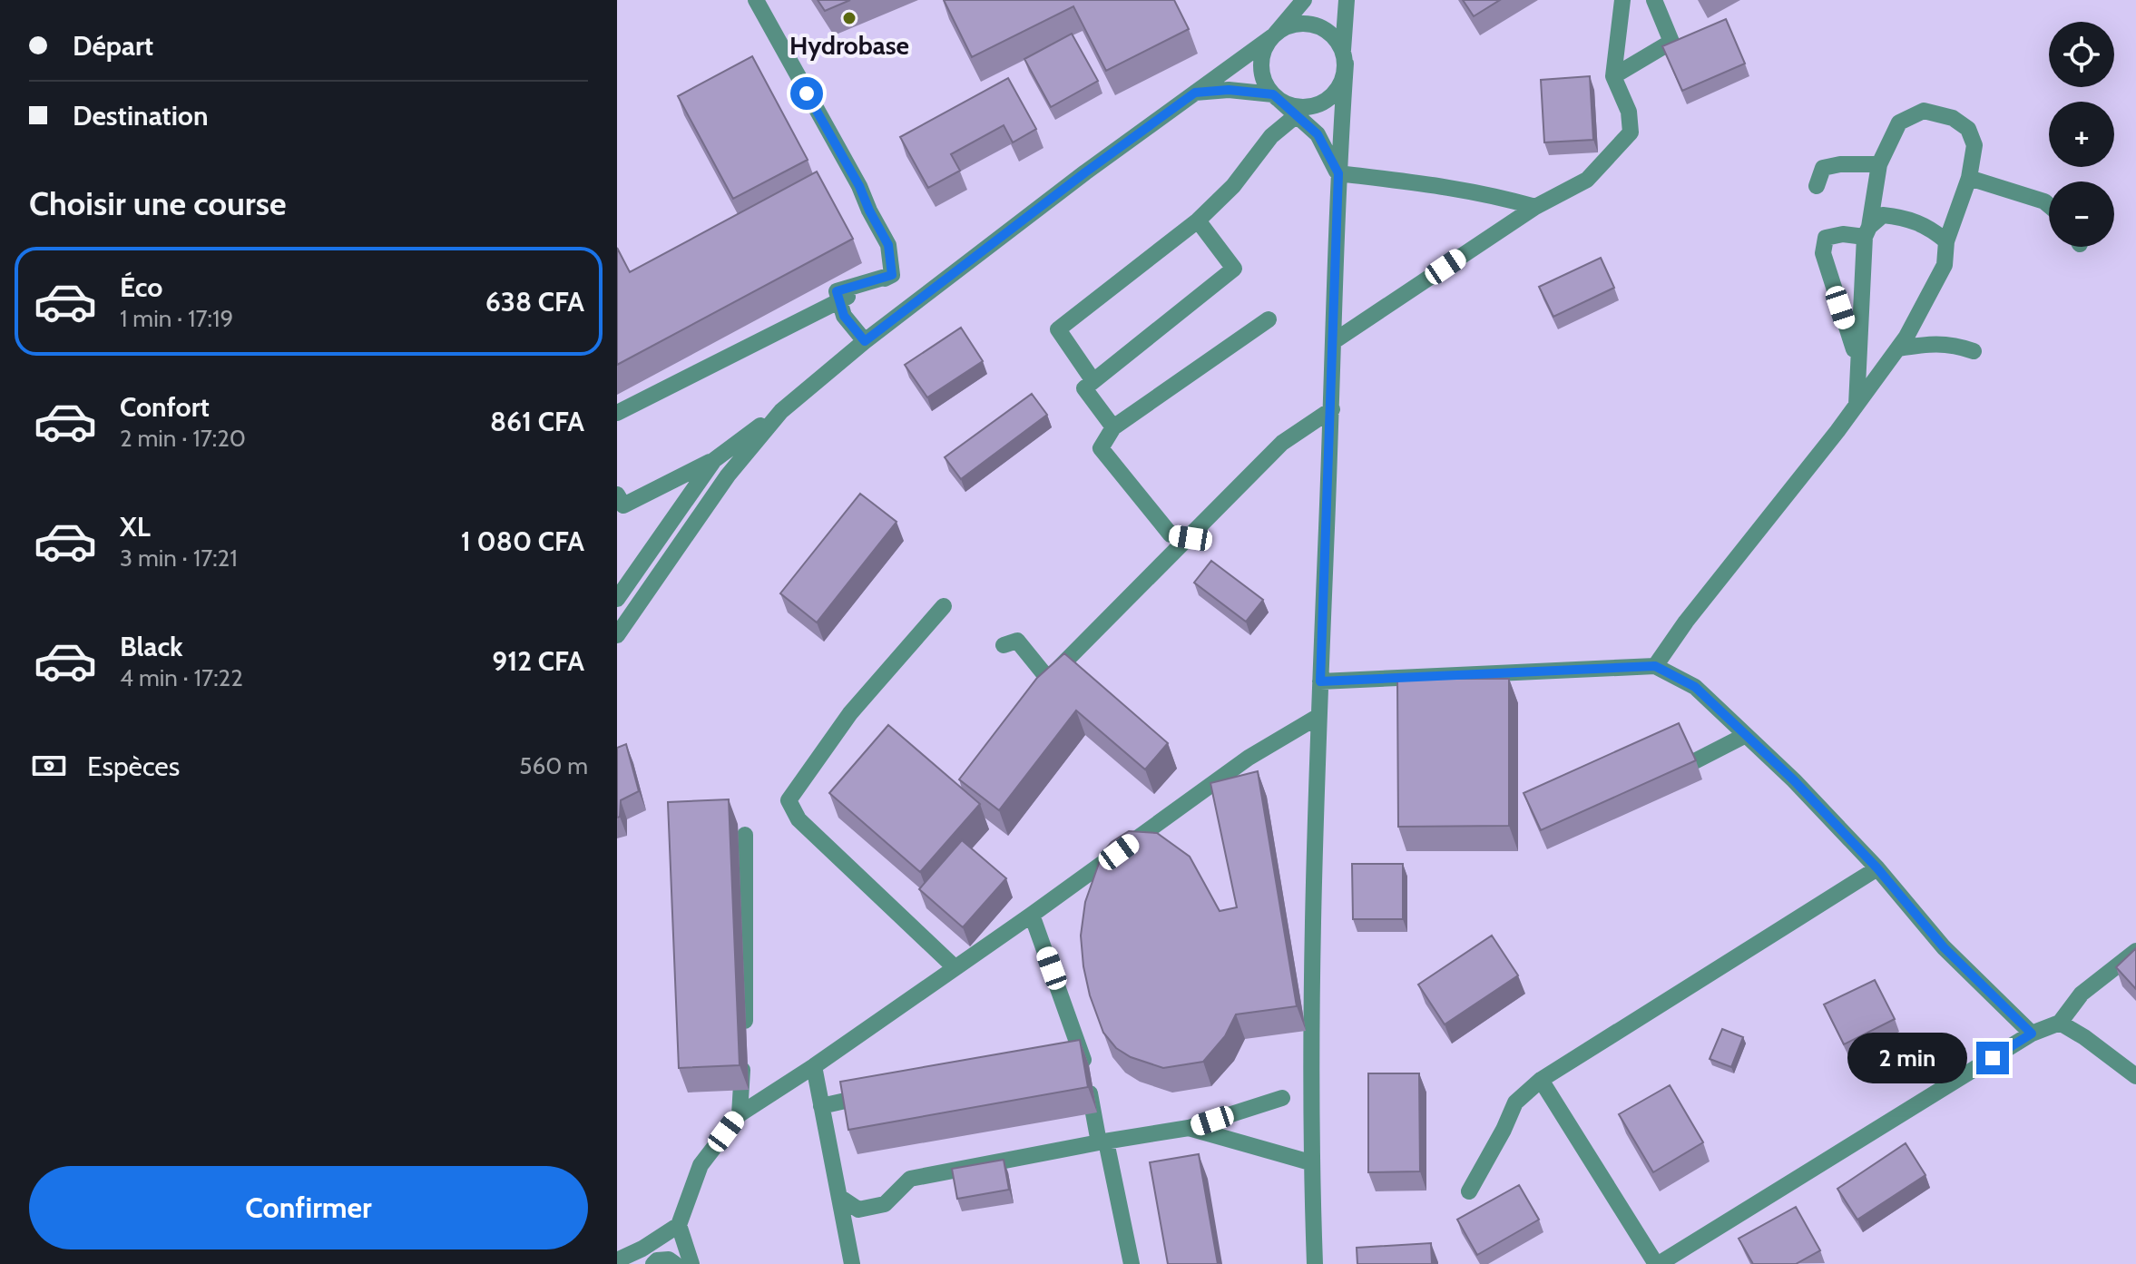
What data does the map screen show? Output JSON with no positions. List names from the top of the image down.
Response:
{
  "places": ["Hydrobase"],
  "page": {
    "banner": ["Départ", "Destination"],
    "map_buttons": ["+", "−"],
    "heading": "Choisir une course",
    "list": [
      {
        "name": "Éco",
        "note": "1 min · 17:19",
        "value": "638 CFA"
      },
      {
        "name": "Confort",
        "note": "2 min · 17:20",
        "value": "861 CFA"
      },
      {
        "name": "XL",
        "note": "3 min · 17:21",
        "value": "1 080 CFA"
      },
      {
        "name": "Black",
        "note": "4 min · 17:22",
        "value": "912 CFA"
      }
    ],
    "pay": ["Espèces", "560 m"],
    "bubble": "2 min",
    "buttons": "Confirmer"
  }
}
